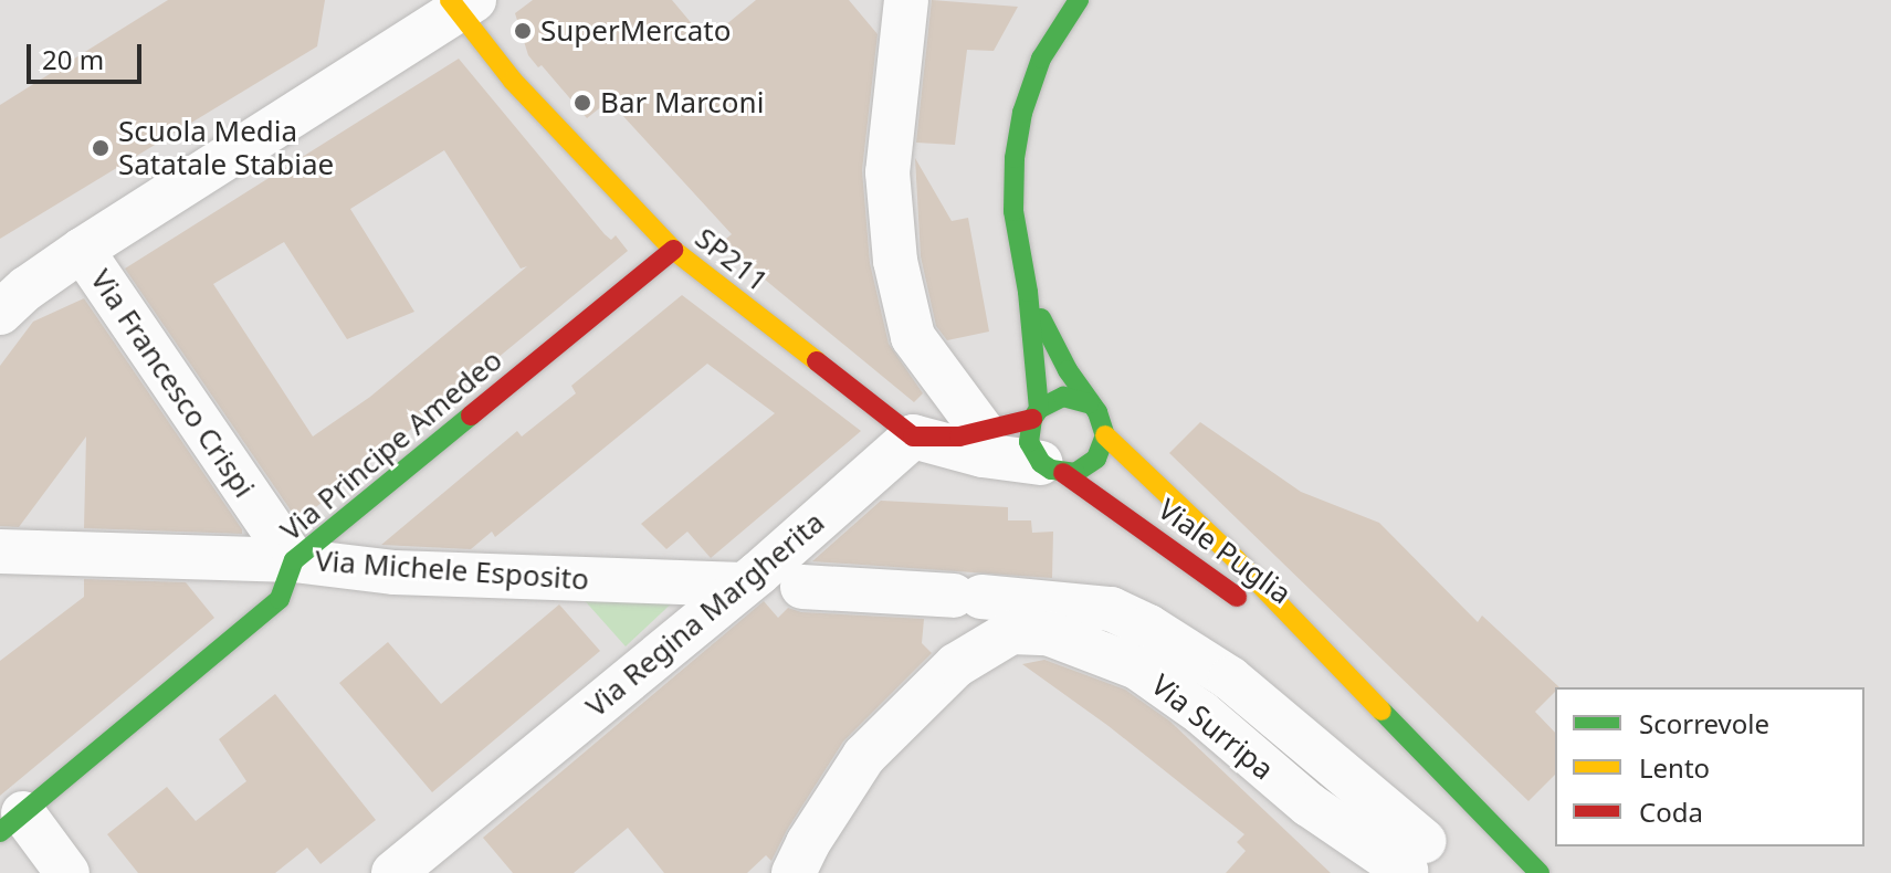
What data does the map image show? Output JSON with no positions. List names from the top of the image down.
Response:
{
  "streets": {
    "main road": ["SP211", "Via Principe Amedeo", "Viale Puglia"],
    "street": [
      "Via Francesco Crispi",
      "Via Michele Esposito",
      "Via Regina Margherita",
      "Via Surripa"
    ]
  },
  "crossings": [
    ["SP211", "Via Principe Amedeo"],
    ["SP211", "Via Regina Margherita"],
    ["Via Francesco Crispi", "Via Principe Amedeo"],
    ["Via Francesco Crispi", "Via Michele Esposito"],
    ["Via Principe Amedeo", "Via Michele Esposito"],
    ["Via Michele Esposito", "Via Regina Margherita"]
  ],
  "places": ["SuperMercato", "Bar Marconi", "Scuola Media Satatale Stabiae"],
  "legend": ["Scorrevole", "Lento", "Coda"],
  "scale_bar": "20 m"
}
